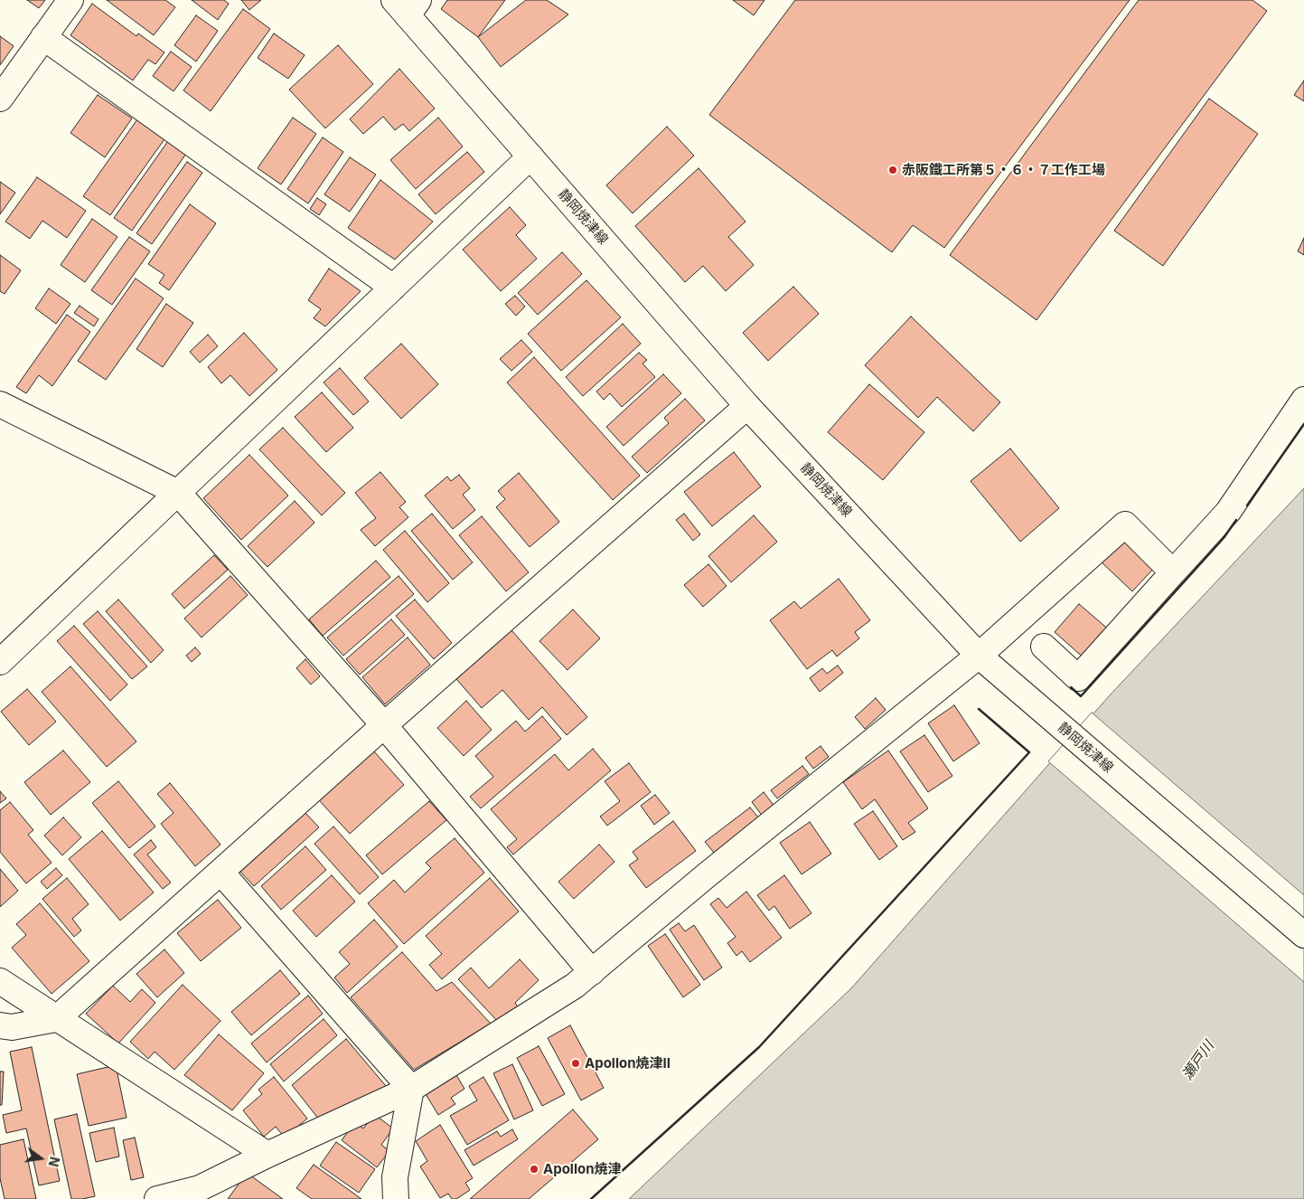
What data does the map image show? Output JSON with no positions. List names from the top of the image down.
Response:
{
  "streets": {
    "street": ["静岡焼津線"]
  },
  "water": ["瀬戸川"],
  "places": ["赤阪鐵工所第５・６・７工作工場", "Apollon焼津II", "Apollon焼津"],
  "north": "right"
}
